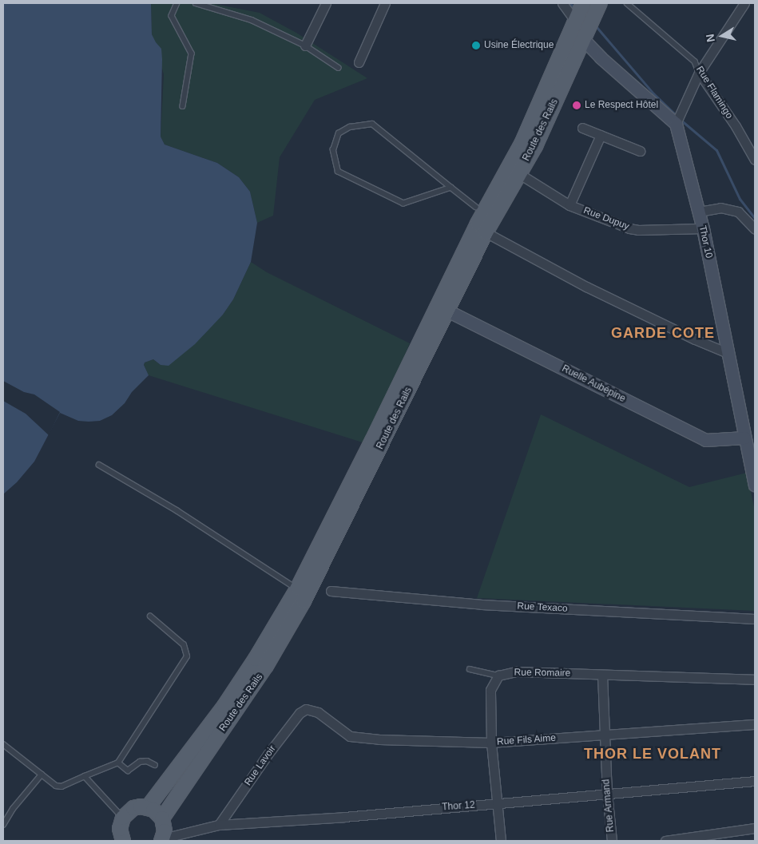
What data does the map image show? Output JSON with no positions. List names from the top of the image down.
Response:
{
  "streets": {
    "main road": ["Route des Rails"],
    "street": [
      "Rue Flamingo",
      "Rue Dupuy",
      "Thor 10",
      "Ruelle Aubépine",
      "Rue Texaco",
      "Rue Romaire",
      "Rue Fils Aime",
      "Rue Lavoir",
      "Rue Armand",
      "Thor 12"
    ]
  },
  "crossings": [
    ["Route des Rails", "Rue Dupuy"],
    ["Route des Rails", "Ruelle Aubépine"],
    ["Rue Dupuy", "Thor 10"],
    ["Thor 10", "Ruelle Aubépine"],
    ["Rue Romaire", "Rue Armand"],
    ["Rue Fils Aime", "Rue Lavoir"],
    ["Rue Fils Aime", "Rue Armand"],
    ["Rue Lavoir", "Thor 12"],
    ["Rue Armand", "Thor 12"]
  ],
  "districts": ["GARDE COTE", "THOR LE VOLANT"],
  "places": ["Usine Électrique", "Le Respect Hôtel"],
  "north": "left"
}
